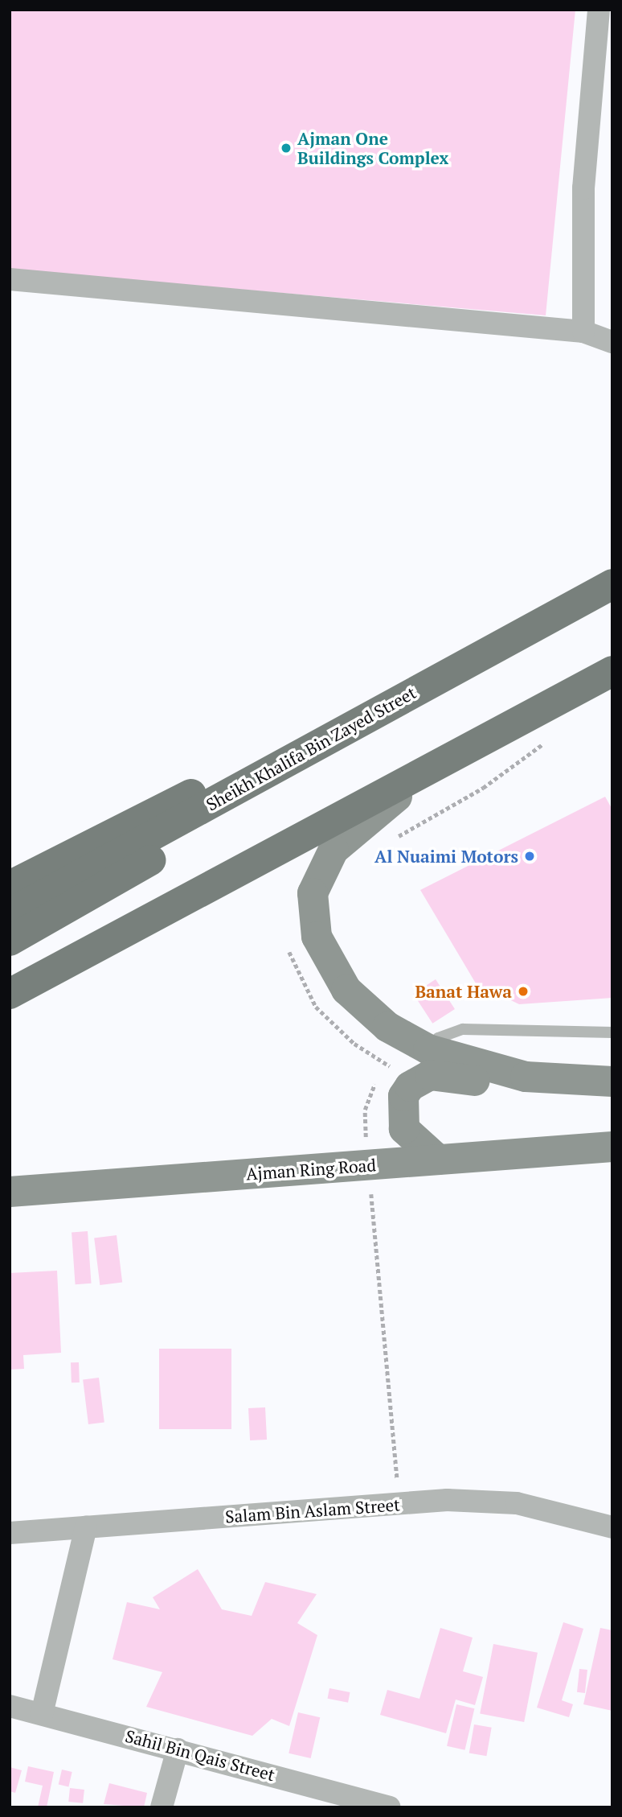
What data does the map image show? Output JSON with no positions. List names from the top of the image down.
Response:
{
  "streets": {
    "main road": ["Sheikh Khalifa Bin Zayed Street", "Ajman Ring Road"],
    "street": ["Salam Bin Aslam Street", "Sahil Bin Qais Street"]
  },
  "places": ["Ajman One Buildings Complex", "Al Nuaimi Motors", "Banat Hawa"]
}
